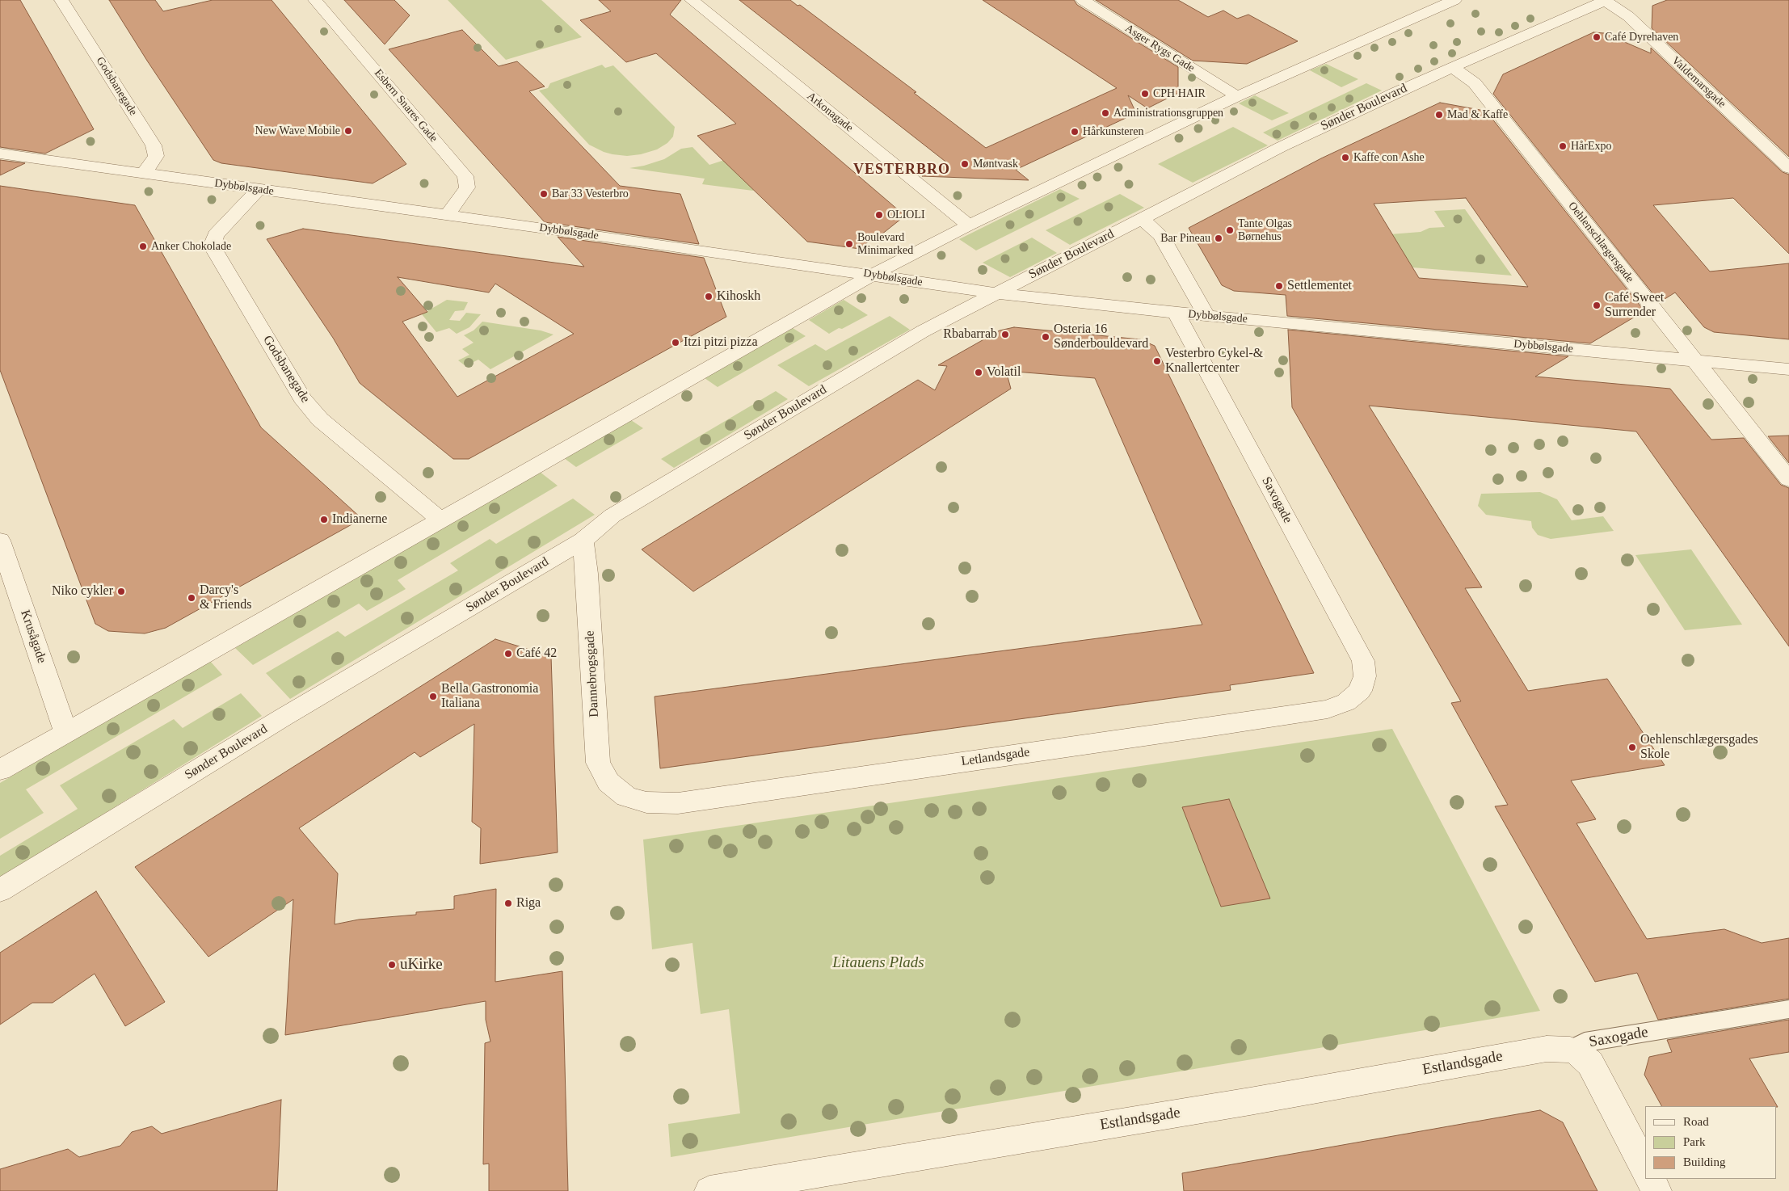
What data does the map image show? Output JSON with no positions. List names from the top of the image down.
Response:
{
  "streets": {
    "street": [
      "Asger Rygs Gade",
      "Valdemarsgade",
      "Godsbanegade",
      "Esbern Snares Gade",
      "Sønder Boulevard",
      "Arkonagade",
      "Dybbølsgade",
      "Oehlenschlægersgade",
      "Saxogade",
      "Krusågade",
      "Dannebrogsgade",
      "Letlandsgade",
      "Estlandsgade"
    ]
  },
  "crossings": [
    ["Valdemarsgade", "Sønder Boulevard"],
    ["Godsbanegade", "Dybbølsgade"],
    ["Esbern Snares Gade", "Dybbølsgade"],
    ["Sønder Boulevard", "Dybbølsgade"],
    ["Sønder Boulevard", "Oehlenschlægersgade"],
    ["Sønder Boulevard", "Dannebrogsgade"],
    ["Dybbølsgade", "Oehlenschlægersgade"],
    ["Dybbølsgade", "Saxogade"],
    ["Saxogade", "Letlandsgade"],
    ["Saxogade", "Estlandsgade"],
    ["Dannebrogsgade", "Letlandsgade"]
  ],
  "districts": ["VESTERBRO"],
  "parks": ["Litauens Plads"],
  "places": [
    "Café Dyrehaven",
    "CPH HAIR",
    "Administrationsgruppen",
    "Mad & Kaffe",
    "New Wave Mobile",
    "Hårkunsteren",
    "HårExpo",
    "Kaffe con Ashe",
    "Møntvask",
    "Bar 33 Vesterbro",
    "OLIOLI",
    "Tante Olgas Børnehus",
    "Bar Pineau",
    "Boulevard Minimarked",
    "Anker Chokolade",
    "Settlementet",
    "Kihoskh",
    "Café Sweet Surrender",
    "Rbabarrab",
    "Osteria 16 Sønderbouldevard",
    "Itzi pitzi pizza",
    "Vesterbro Cykel-& Knallertcenter",
    "Volatil",
    "Indianerne",
    "Niko cykler",
    "Darcy's & Friends",
    "Café 42",
    "Bella Gastronomia Italiana",
    "Oehlenschlægersgades Skole",
    "Riga",
    "uKirke"
  ],
  "legend": ["Road", "Park", "Building"]
}
